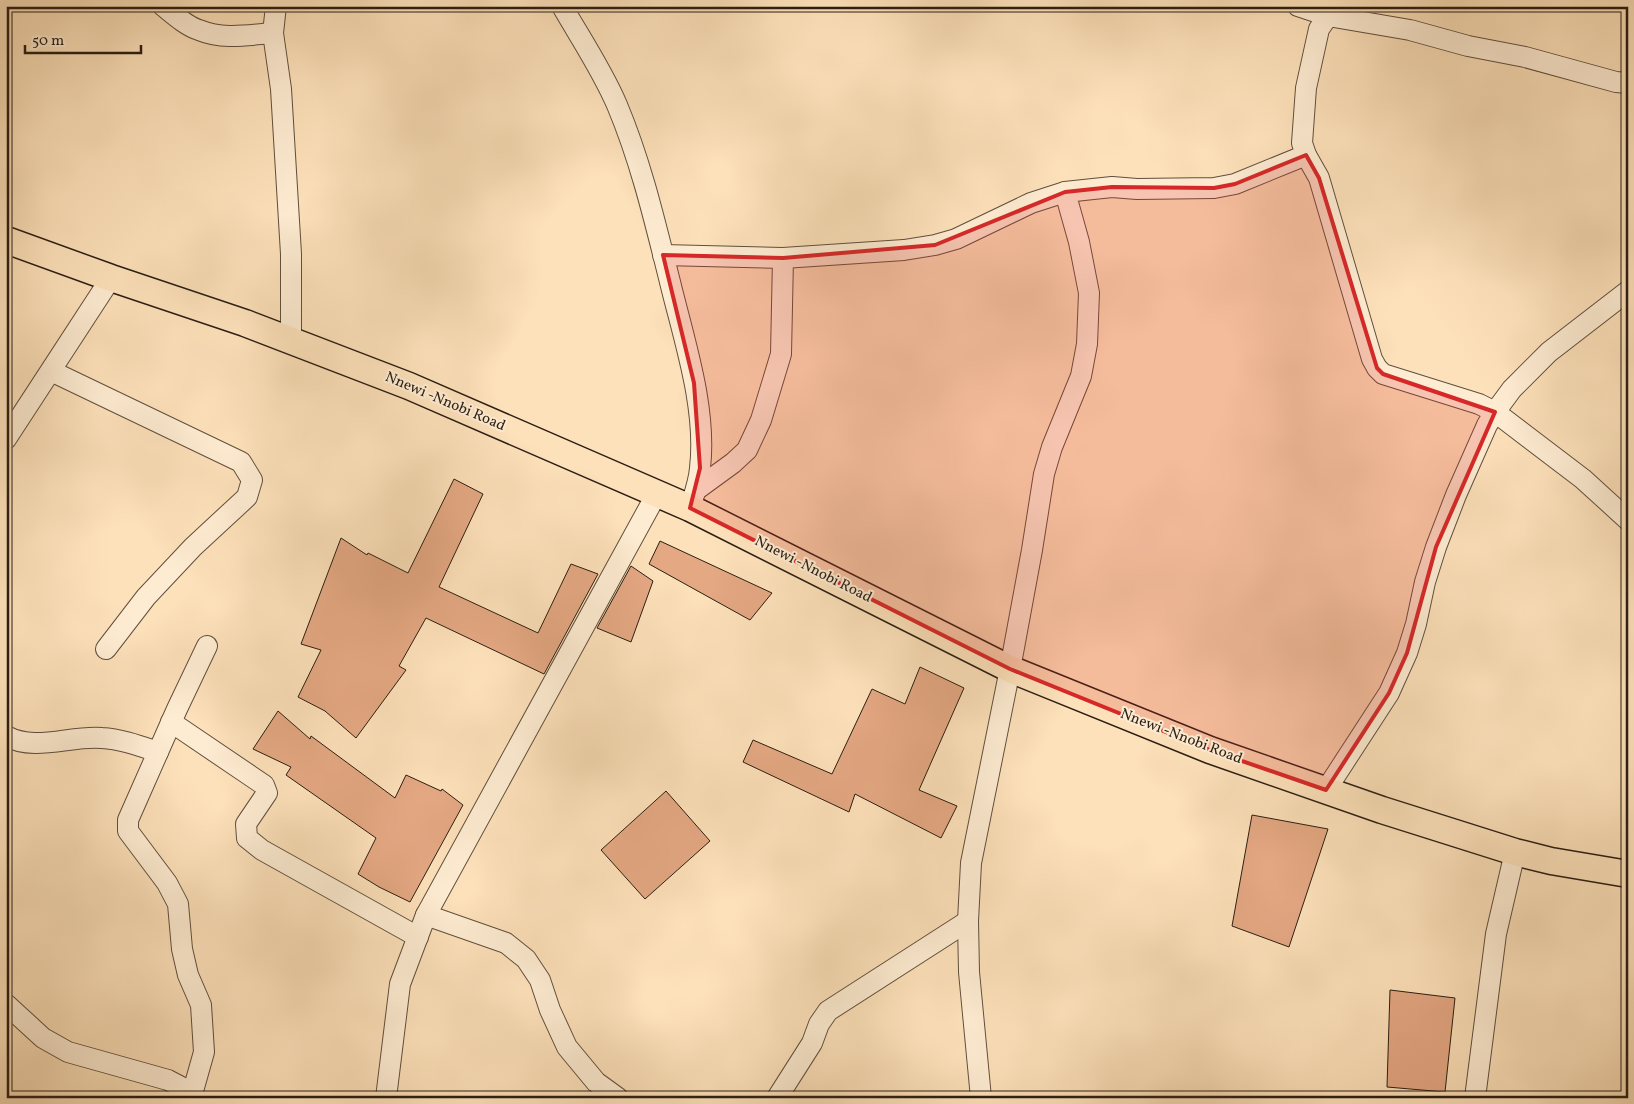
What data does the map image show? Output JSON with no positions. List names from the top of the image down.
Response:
{
  "streets": {
    "main road": ["Nnewi -Nnobi Road"]
  },
  "scale_bar": "50 m"
}
